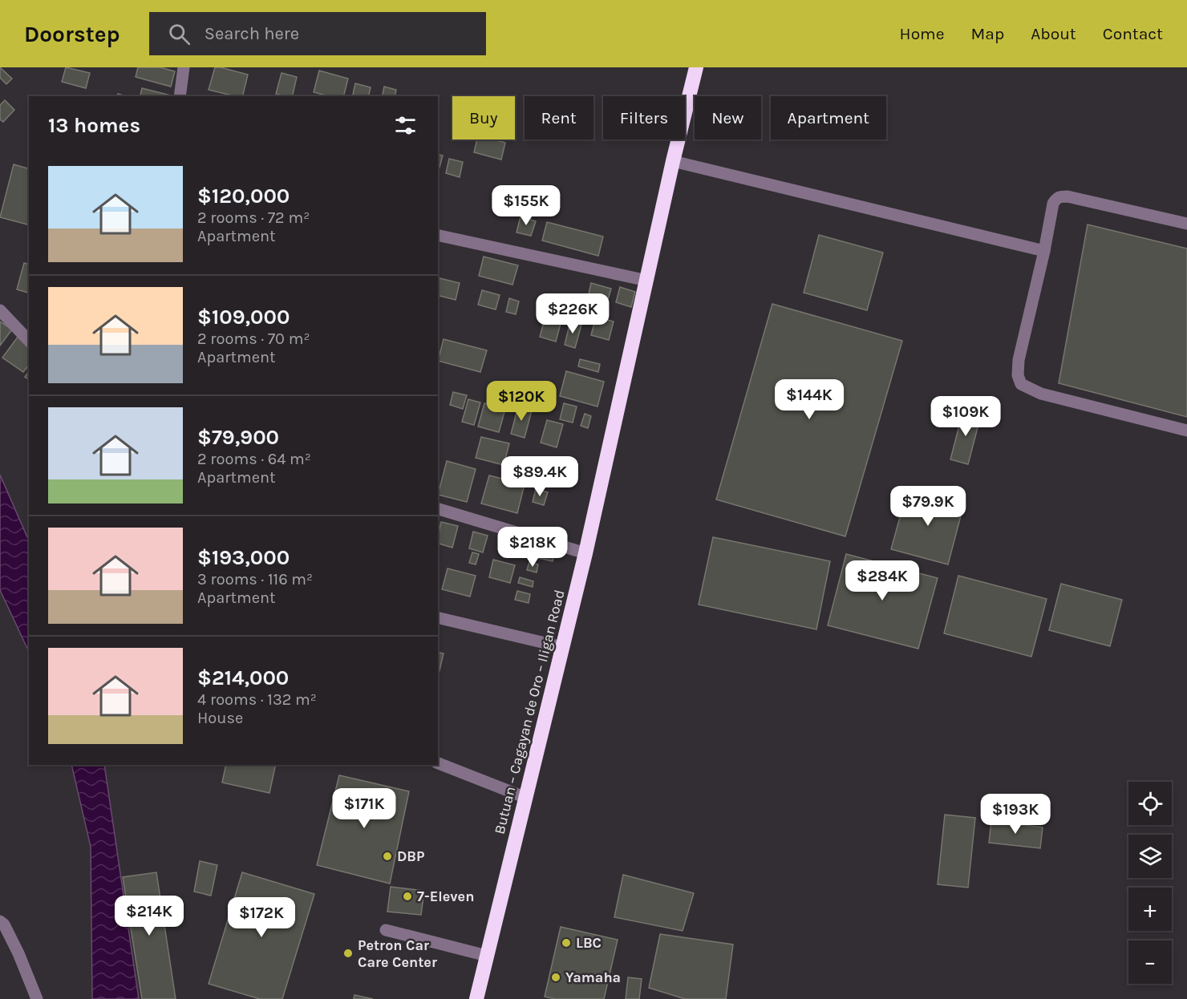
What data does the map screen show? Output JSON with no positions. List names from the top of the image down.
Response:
{
  "streets": {
    "highway": ["Butuan – Cagayan de Oro – Iligan Road"]
  },
  "places": [
    "DBP",
    "7-Eleven",
    "LBC",
    "Petron Car Care Center",
    "Yamaha"
  ],
  "page": {
    "header": "Doorstep",
    "search": "Search here",
    "nav": [
      "Home",
      "Map",
      "About",
      "Contact"
    ],
    "chip": [
      "Buy",
      "Rent",
      "Filters",
      "New",
      "Apartment"
    ],
    "heading": "13 homes",
    "list": [
      {
        "name": "$120,000",
        "note": "2 rooms · 72 m² · Apartment"
      },
      {
        "name": "$109,000",
        "note": "2 rooms · 70 m² · Apartment"
      },
      {
        "name": "$79,900",
        "note": "2 rooms · 64 m² · Apartment"
      },
      {
        "name": "$193,000",
        "note": "3 rooms · 116 m² · Apartment"
      },
      {
        "name": "$214,000",
        "note": "4 rooms · 132 m² · House"
      }
    ],
    "price": [
      "$155K",
      "$226K",
      "$144K",
      "$120K",
      "$109K",
      "$89.4K",
      "$79.9K",
      "$218K",
      "$284K",
      "$171K",
      "$193K",
      "$214K",
      "$172K"
    ],
    "map_buttons": ["+", "−"]
  }
}
